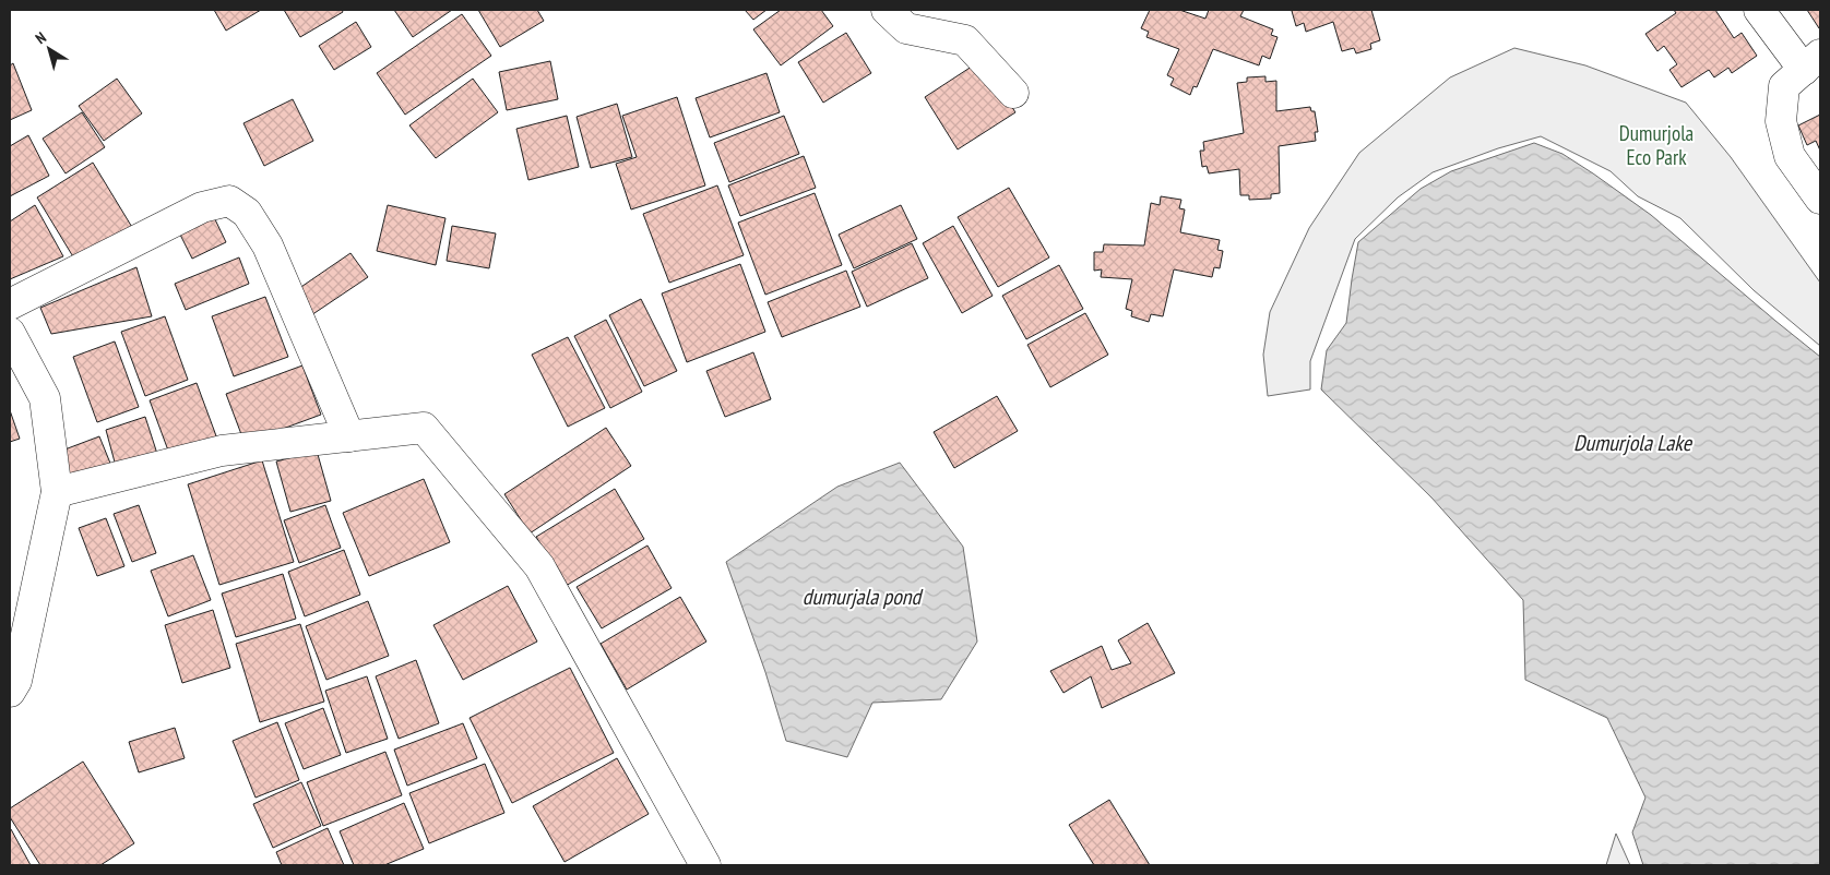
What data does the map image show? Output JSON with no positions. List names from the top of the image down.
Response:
{
  "water": ["Dumurjola Lake", "dumurjala pond"],
  "parks": ["Dumurjola Eco Park"],
  "north": "top left"
}
